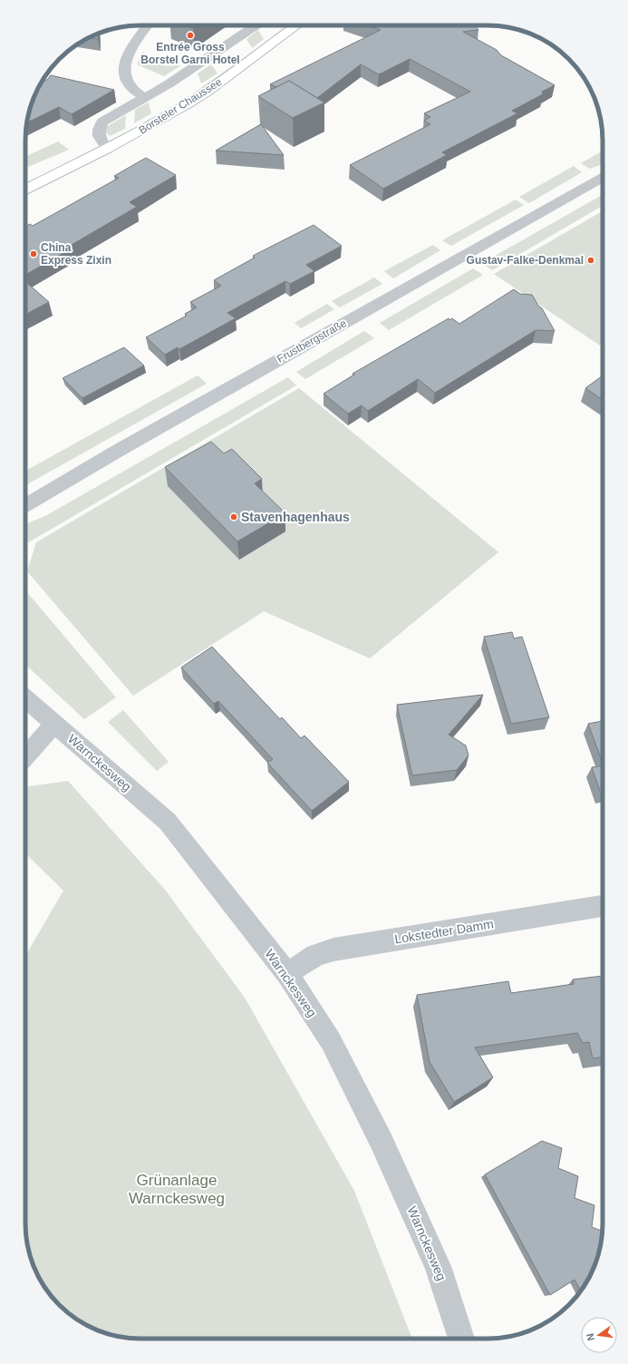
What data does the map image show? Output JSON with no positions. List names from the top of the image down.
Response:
{
  "streets": {
    "main road": ["Borsteler Chaussee"],
    "street": ["Frustbergstraße", "Warnckesweg", "Lokstedter Damm"]
  },
  "crossings": [
    ["Warnckesweg", "Lokstedter Damm"]
  ],
  "parks": ["Grünanlage Warnckesweg"],
  "places": [
    "Entrée Gross Borstel Garni Hotel",
    "China Express Zixin",
    "Gustav-Falke-Denkmal",
    "Stavenhagenhaus"
  ],
  "north": "left"
}
